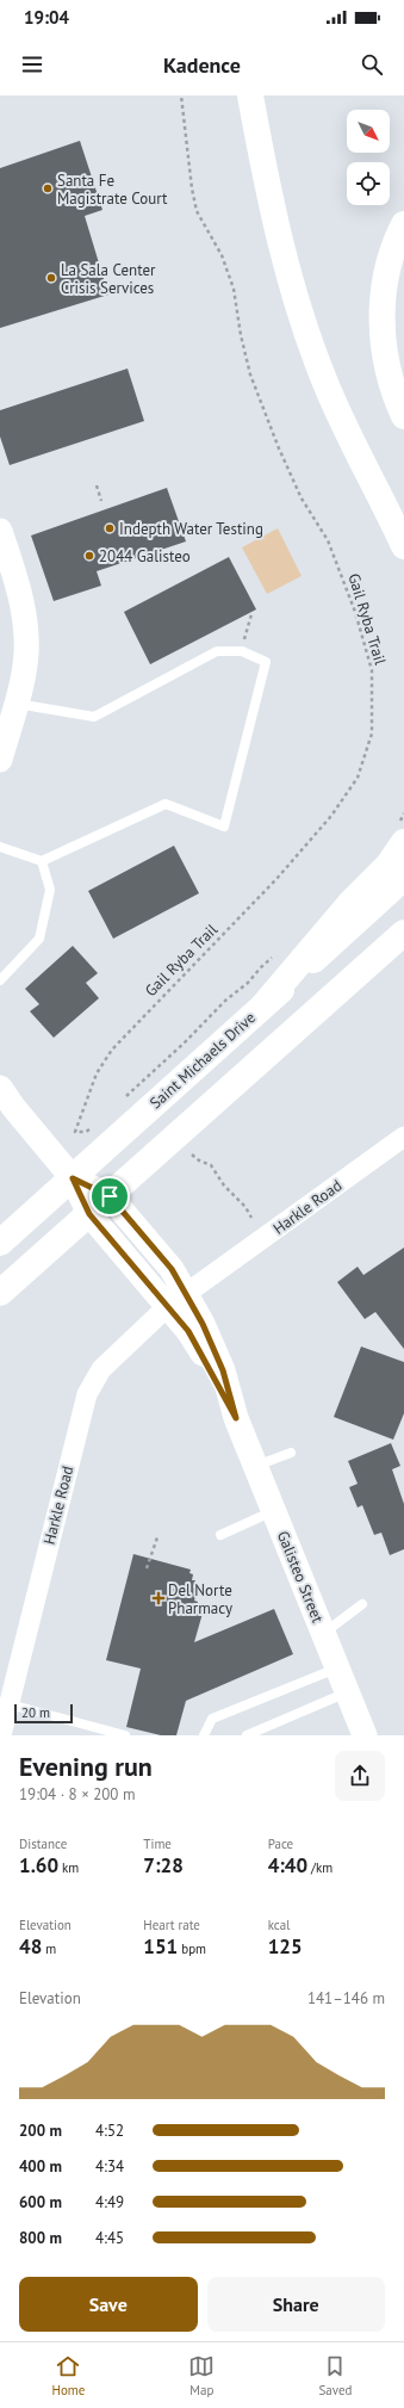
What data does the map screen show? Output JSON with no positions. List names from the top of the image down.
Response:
{
  "streets": {
    "main road": ["Saint Michaels Drive"],
    "street": ["Harkle Road", "Galisteo Street"],
    "path": ["Gail Ryba Trail"]
  },
  "crossings": [
    ["Saint Michaels Drive", "Galisteo Street"],
    ["Harkle Road", "Galisteo Street"]
  ],
  "places": {
    "other": [
      "Santa Fe Magistrate Court",
      "La Sala Center Crisis Services",
      "Indepth Water Testing",
      "2044 Galisteo"
    ],
    "health": ["Del Norte Pharmacy"]
  },
  "scale_bar": "20 m",
  "north": "bottom right",
  "page": {
    "status": "19:04",
    "header": "Kadence",
    "scale": "20 m",
    "heading": ["Evening run", "19:04 · 8 × 200 m"],
    "stats": [
      ["Distance", "1.60 km"],
      ["Time", "7:28"],
      ["Pace", "4:40 /km"],
      ["Elevation", "48 m"],
      ["Heart rate", "151 bpm"],
      ["kcal", "125"]
    ],
    "chart": ["Elevation", "141–146 m"],
    "list": [
      {
        "name": "200 m",
        "note": "4:52"
      },
      {
        "name": "400 m",
        "note": "4:34"
      },
      {
        "name": "600 m",
        "note": "4:49"
      },
      {
        "name": "800 m",
        "note": "4:45"
      }
    ],
    "buttons": ["Save", "Share"],
    "tabs": ["Home", "Map", "Saved"]
  }
}
